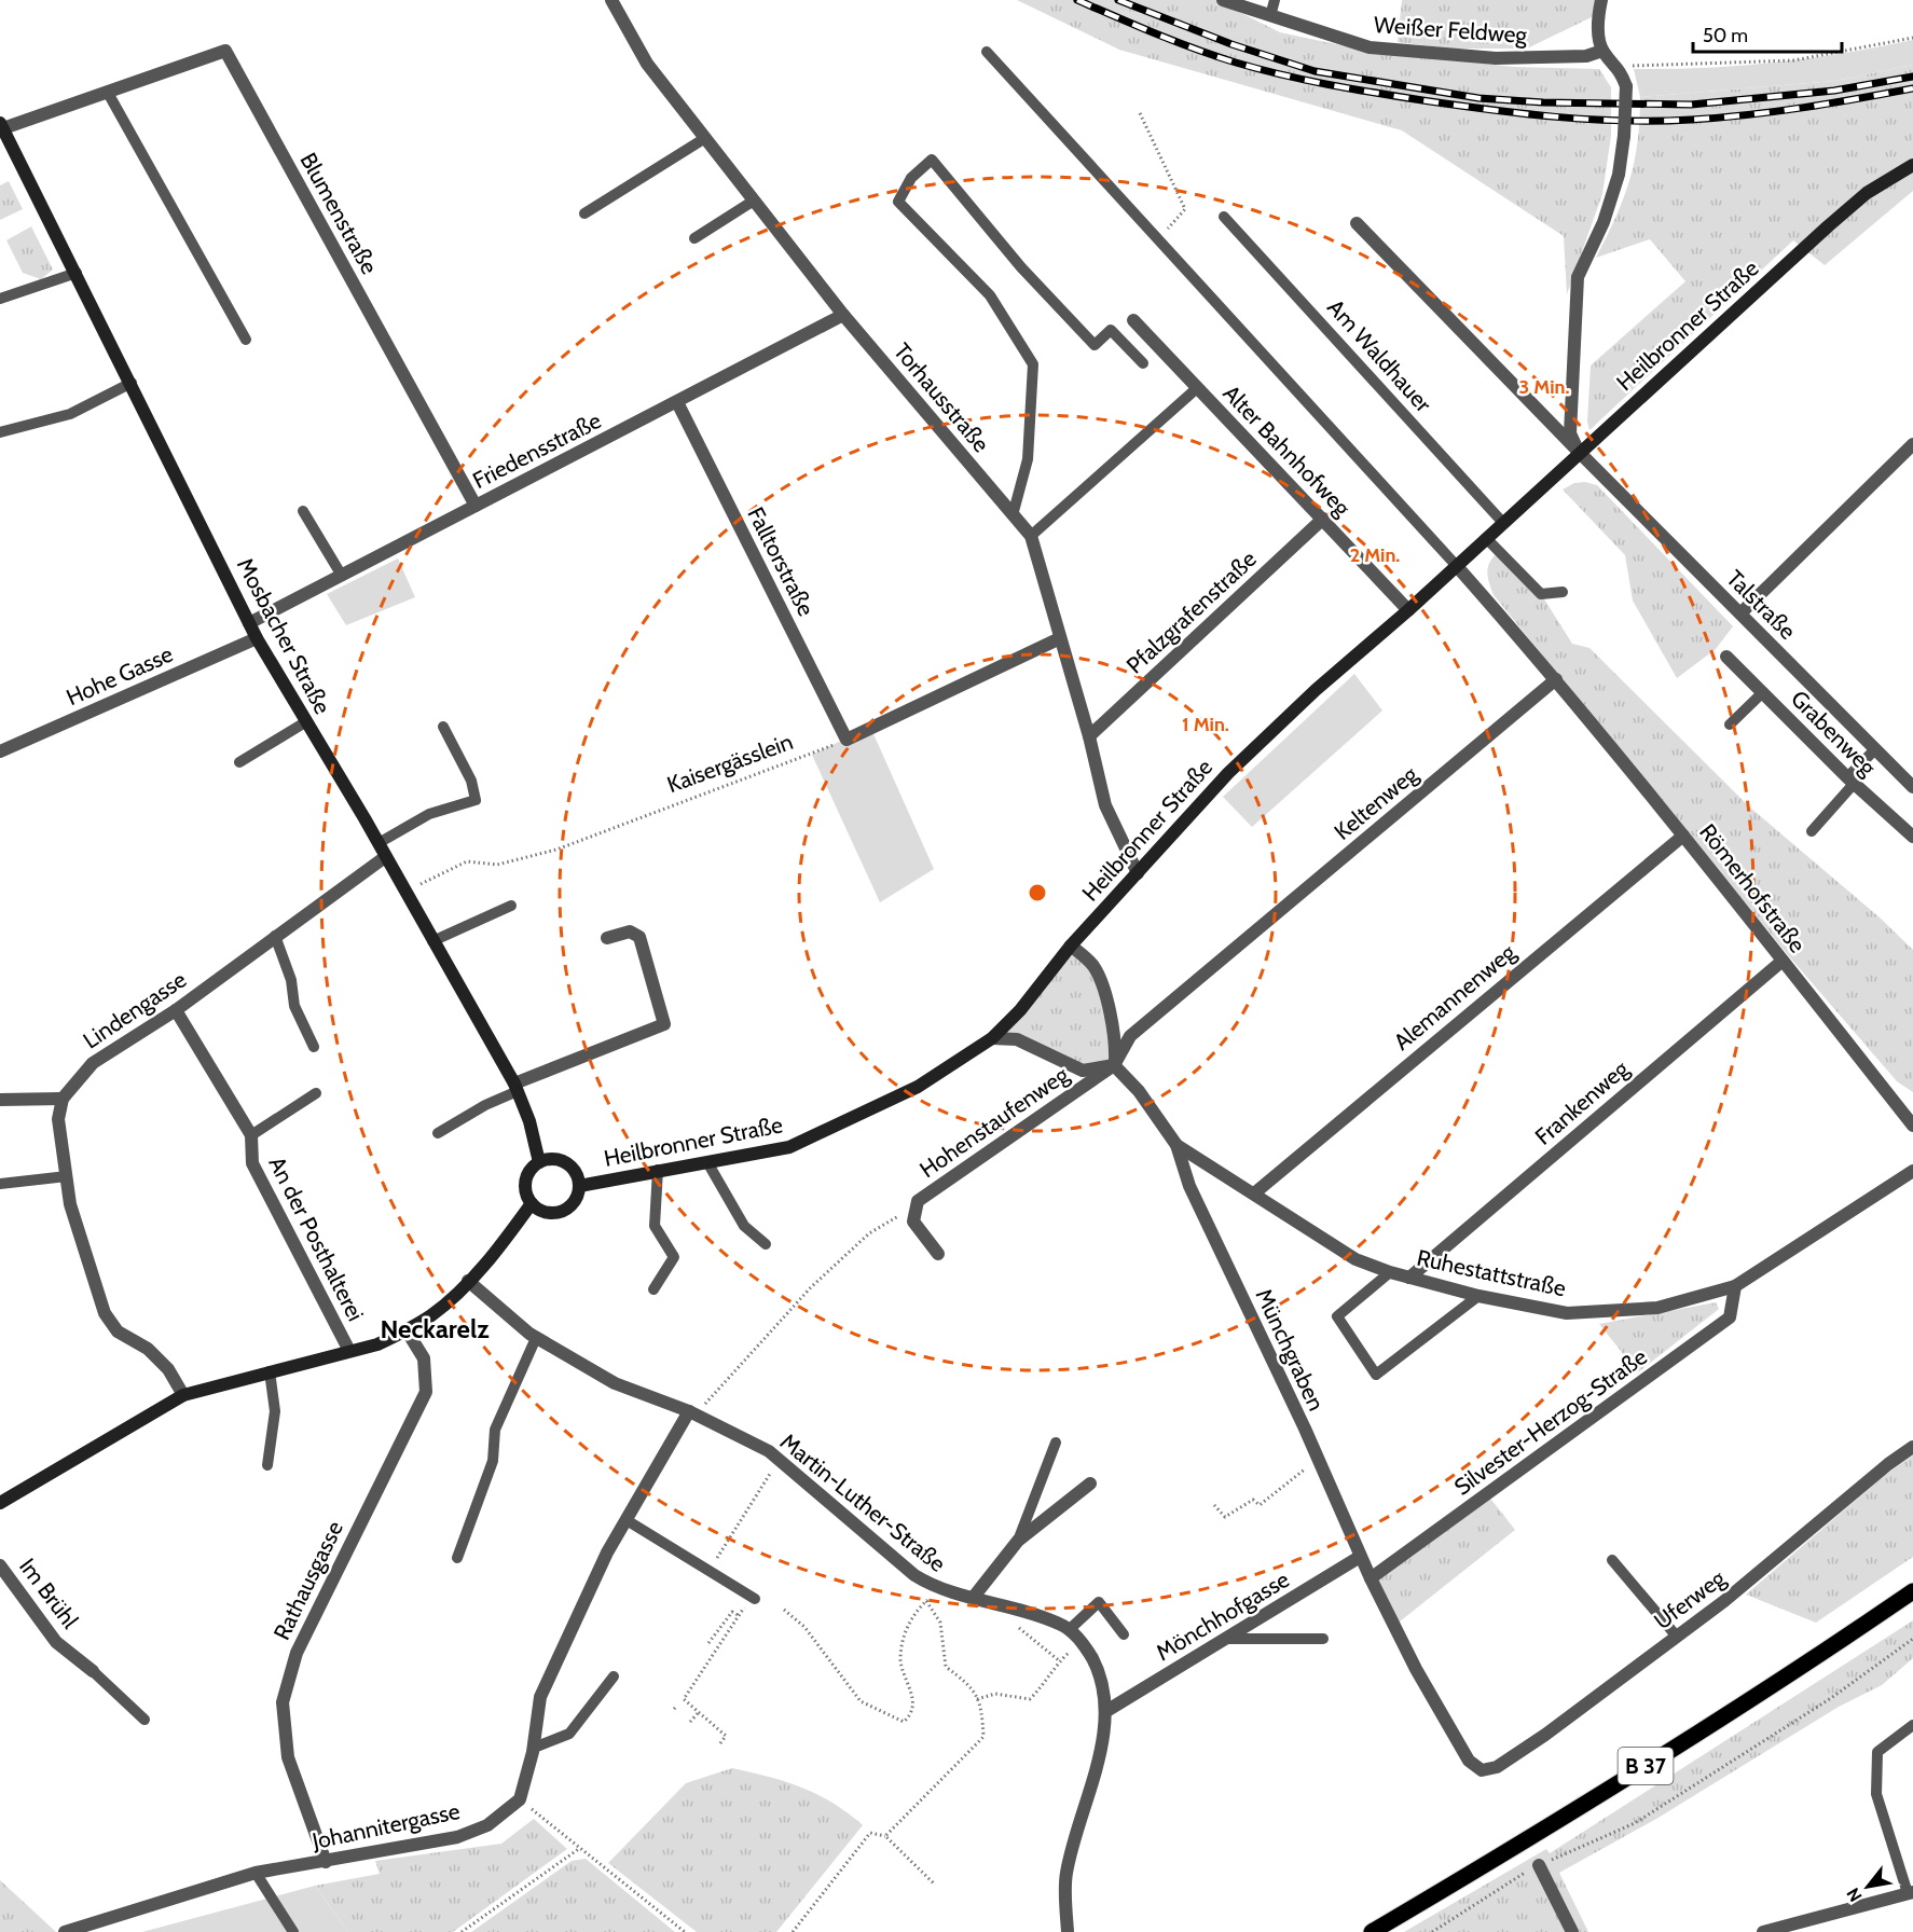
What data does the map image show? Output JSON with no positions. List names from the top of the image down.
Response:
{
  "streets": {
    "main road": ["B 37"],
    "street": [
      "Weißer Feldweg",
      "Blumenstraße",
      "Heilbronner Straße",
      "Torhausstraße",
      "Friedensstraße",
      "Alter Bahnhofweg",
      "Falltorstraße",
      "Talstraße",
      "Pfalzgrafenstraße",
      "Mosbacher Straße",
      "Hohe Gasse",
      "Grabenweg",
      "Keltenweg",
      "Römerhofstraße",
      "Alemannenweg",
      "Lindengasse",
      "Frankenweg",
      "Hohenstaufenweg",
      "An der Posthalterei",
      "Ruhestattstraße",
      "Münchgraben",
      "Silvester-Herzog-Straße",
      "Martin-Luther-Straße",
      "Rathausgasse",
      "Im Brühl",
      "Uferweg",
      "Mönchhofgasse",
      "Johannitergasse"
    ],
    "lane": ["Am Waldhauer"],
    "path": ["Kaisergässlein"]
  },
  "crossings": [
    ["Blumenstraße", "Friedensstraße"],
    ["Blumenstraße", "Mosbacher Straße"],
    ["Heilbronner Straße", "Am Waldhauer"],
    ["Heilbronner Straße", "Torhausstraße"],
    ["Heilbronner Straße", "Alter Bahnhofweg"],
    ["Heilbronner Straße", "Talstraße"],
    ["Heilbronner Straße", "Mosbacher Straße"],
    ["Torhausstraße", "Friedensstraße"],
    ["Torhausstraße", "Pfalzgrafenstraße"],
    ["Friedensstraße", "Falltorstraße"],
    ["Friedensstraße", "Mosbacher Straße"],
    ["Alter Bahnhofweg", "Pfalzgrafenstraße"],
    ["Falltorstraße", "Kaisergässlein"],
    ["Mosbacher Straße", "Hohe Gasse"],
    ["Mosbacher Straße", "Kaisergässlein"],
    ["Mosbacher Straße", "Lindengasse"],
    ["Keltenweg", "Römerhofstraße"],
    ["Keltenweg", "Hohenstaufenweg"],
    ["Keltenweg", "Münchgraben"],
    ["Römerhofstraße", "Alemannenweg"],
    ["Römerhofstraße", "Frankenweg"],
    ["Alemannenweg", "Ruhestattstraße"],
    ["Lindengasse", "An der Posthalterei"],
    ["Frankenweg", "Ruhestattstraße"],
    ["Hohenstaufenweg", "Münchgraben"],
    ["Ruhestattstraße", "Münchgraben"],
    ["Ruhestattstraße", "Silvester-Herzog-Straße"],
    ["Münchgraben", "Silvester-Herzog-Straße"],
    ["Münchgraben", "Uferweg"],
    ["Münchgraben", "Mönchhofgasse"],
    ["Martin-Luther-Straße", "Mönchhofgasse"],
    ["Rathausgasse", "Johannitergasse"]
  ],
  "districts": ["Neckarelz"],
  "scale_bar": "50 m",
  "north": "bottom left",
  "rings": ["3 Min.", "2 Min.", "1 Min."]
}
